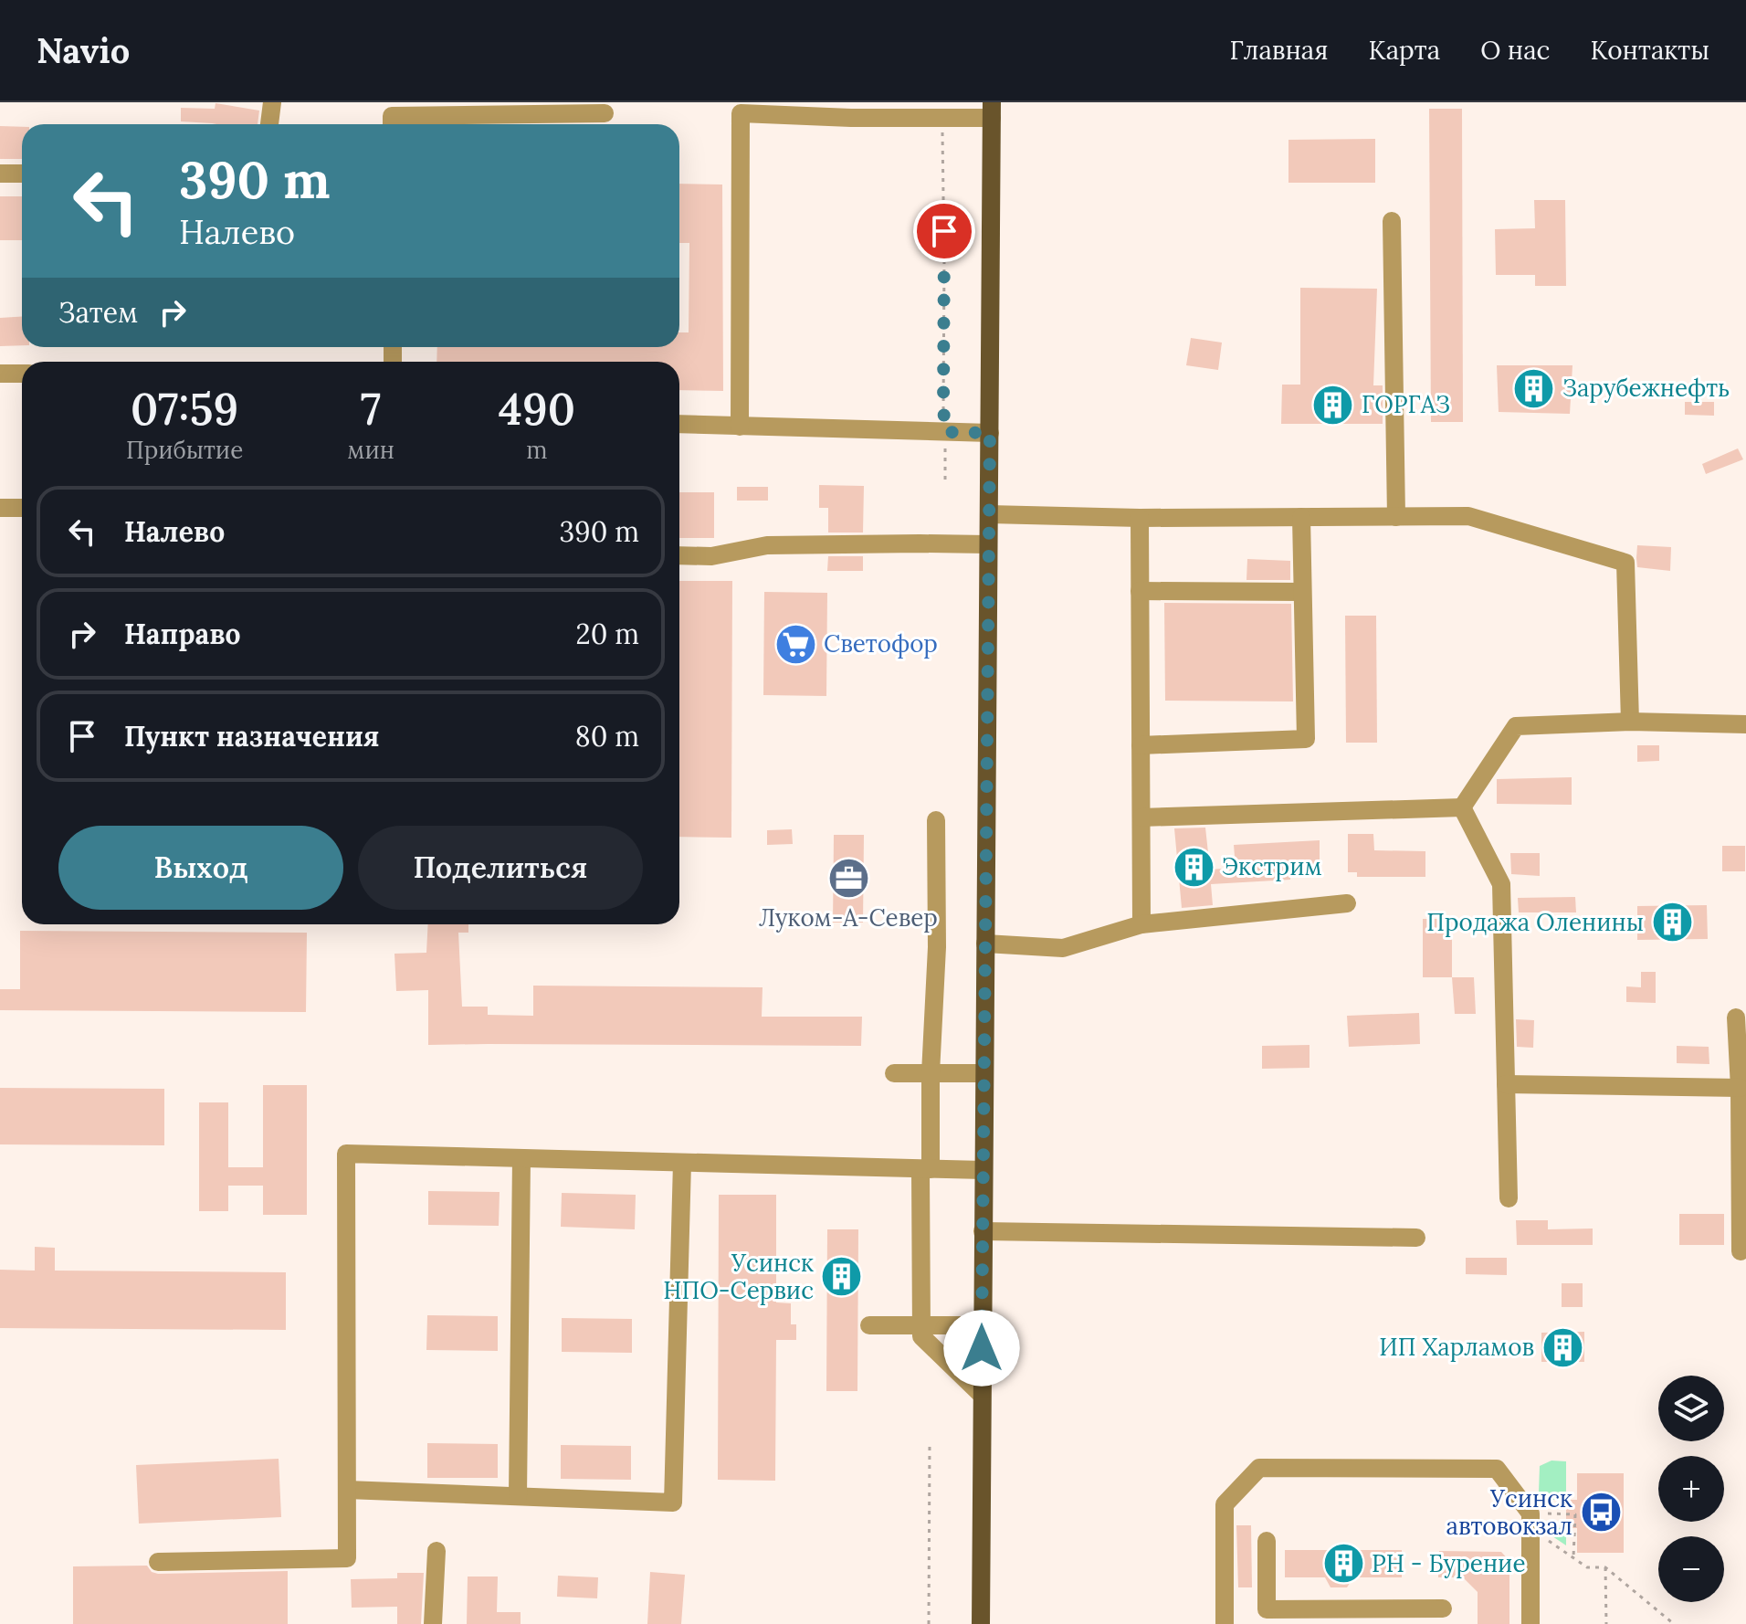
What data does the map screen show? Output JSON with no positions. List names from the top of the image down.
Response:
{
  "places": {
    "building": [
      "Зарубежнефть",
      "ГОРГАЗ",
      "Экстрим",
      "Продажа Оленины",
      "Усинск НПО-Сервис",
      "ИП Харламов",
      "РН - Бурение"
    ],
    "supermarket": ["Светофор"],
    "office": ["Луком-А-Север"],
    "bus stop": ["Усинск автовокзал"]
  },
  "page": {
    "header": "Navio",
    "nav": [
      "Главная",
      "Карта",
      "О нас",
      "Контакты"
    ],
    "turn": ["390 m", "Налево"],
    "then": "Затем",
    "eta": [
      "07:59",
      "Прибытие",
      "7",
      "мин",
      "490",
      "m"
    ],
    "list": [
      {
        "name": "Налево",
        "value": "390 m"
      },
      {
        "name": "Направо",
        "value": "20 m"
      },
      {
        "name": "Пункт назначения",
        "value": "80 m"
      }
    ],
    "buttons": ["Выход", "Поделиться"],
    "map_buttons": ["+", "−"]
  }
}
